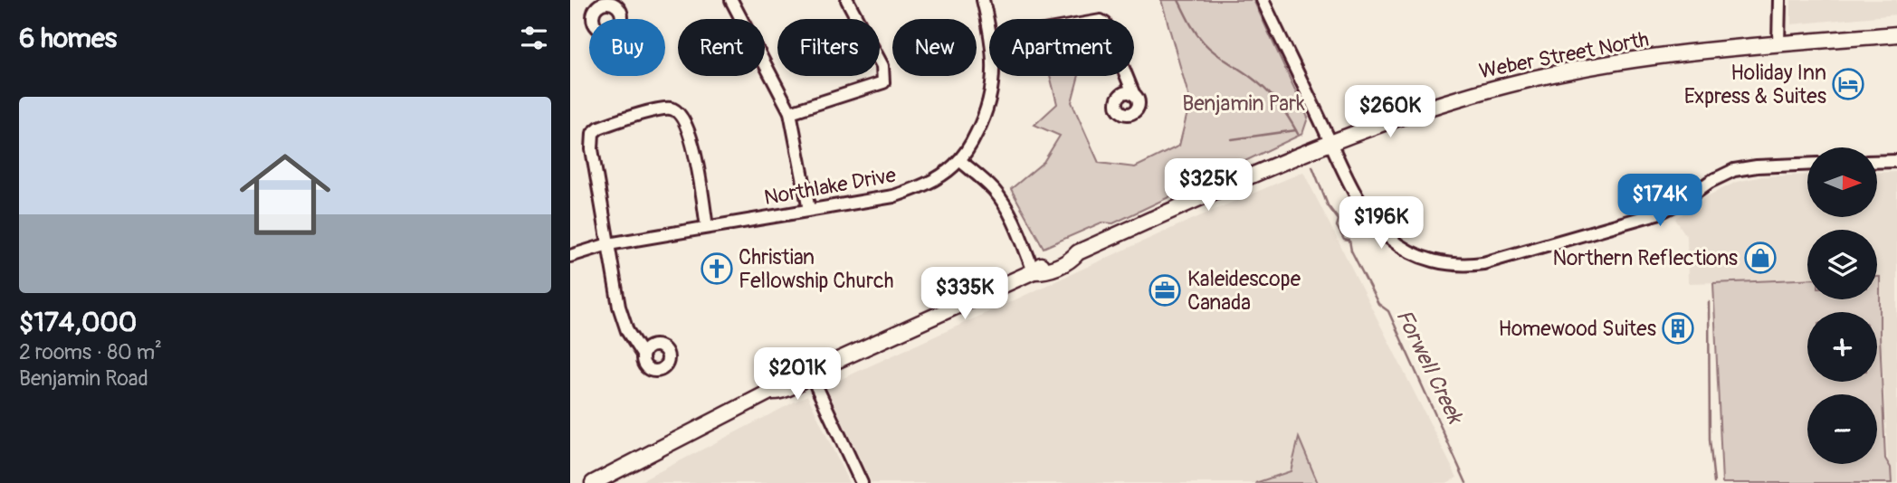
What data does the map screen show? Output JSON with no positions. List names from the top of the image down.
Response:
{
  "streets": {
    "main road": ["Weber Street North"],
    "street": ["Northlake Drive"]
  },
  "water": ["Forwell Creek"],
  "parks": ["Benjamin Park"],
  "places": {
    "hotel": ["Holiday Inn Express & Suites"],
    "shop": ["Northern Reflections"],
    "church": ["Christian Fellowship Church"],
    "office": ["Kaleidescope Canada"],
    "building": ["Homewood Suites"]
  },
  "north": "right",
  "page": {
    "heading": "6 homes",
    "chip": [
      "Buy",
      "Rent",
      "Filters",
      "New",
      "Apartment"
    ],
    "list": [
      {
        "name": "$174,000",
        "note": "2 rooms · 80 m² · Benjamin Road"
      }
    ],
    "price": [
      "$260K",
      "$325K",
      "$174K",
      "$196K",
      "$335K",
      "$201K"
    ],
    "map_buttons": ["+", "−"]
  }
}
